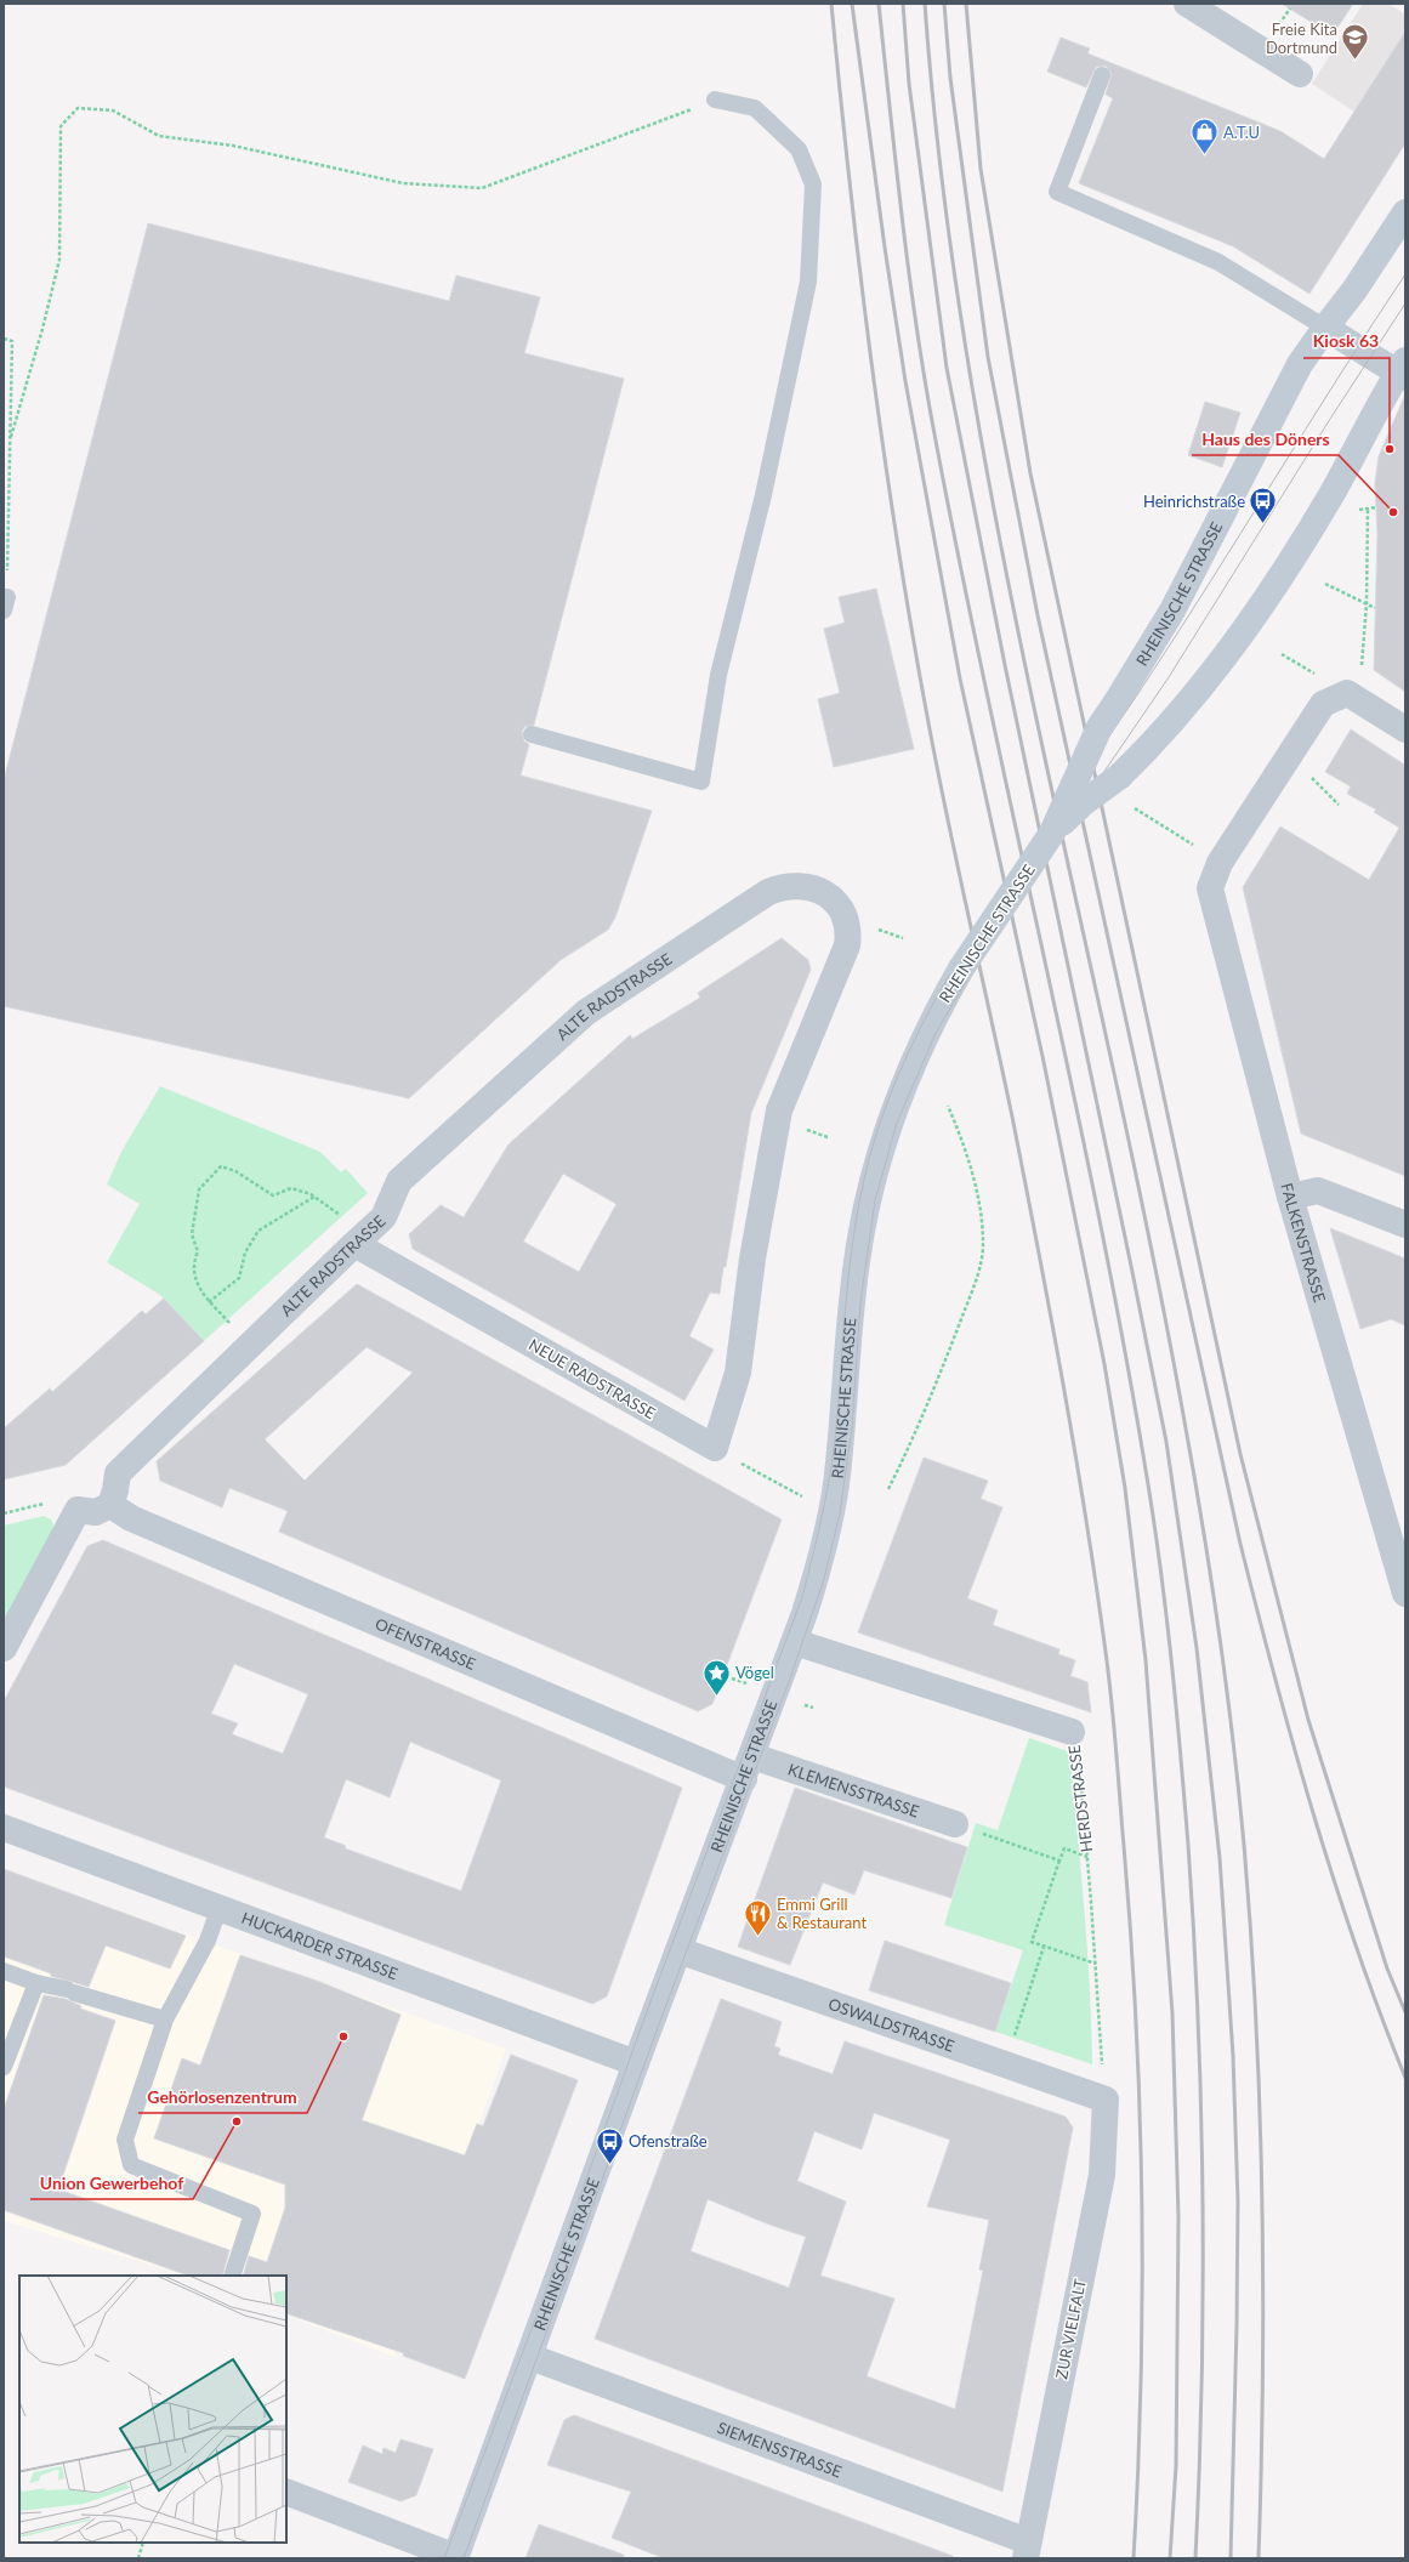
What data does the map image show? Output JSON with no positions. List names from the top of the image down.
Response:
{
  "streets": {
    "main road": ["RHEINISCHE STRASSE"],
    "street": [
      "ALTE RADSTRASSE",
      "FALKENSTRASSE",
      "NEUE RADSTRASSE",
      "OFENSTRASSE",
      "KLEMENSSTRASSE",
      "HERDSTRASSE",
      "HUCKARDER STRASSE",
      "OSWALDSTRASSE",
      "ZUR VIELFALT",
      "SIEMENSSTRASSE"
    ]
  },
  "crossings": [
    ["RHEINISCHE STRASSE", "OFENSTRASSE"],
    ["RHEINISCHE STRASSE", "KLEMENSSTRASSE"],
    ["RHEINISCHE STRASSE", "HERDSTRASSE"],
    ["RHEINISCHE STRASSE", "HUCKARDER STRASSE"],
    ["RHEINISCHE STRASSE", "OSWALDSTRASSE"],
    ["RHEINISCHE STRASSE", "SIEMENSSTRASSE"],
    ["ALTE RADSTRASSE", "NEUE RADSTRASSE"],
    ["ALTE RADSTRASSE", "OFENSTRASSE"],
    ["OFENSTRASSE", "KLEMENSSTRASSE"],
    ["HERDSTRASSE", "OSWALDSTRASSE"],
    ["HERDSTRASSE", "ZUR VIELFALT"],
    ["OSWALDSTRASSE", "ZUR VIELFALT"],
    ["ZUR VIELFALT", "SIEMENSSTRASSE"]
  ],
  "places": {
    "school or university": ["Freie Kita Dortmund"],
    "shop": ["A.T.U"],
    "other": [
      "Kiosk 63",
      "Haus des Döners",
      "Gehörlosenzentrum",
      "Union Gewerbehof"
    ],
    "bus stop": ["Heinrichstraße", "Ofenstraße"],
    "place": ["Vögel"],
    "restaurant": ["Emmi Grill & Restaurant"]
  }
}
